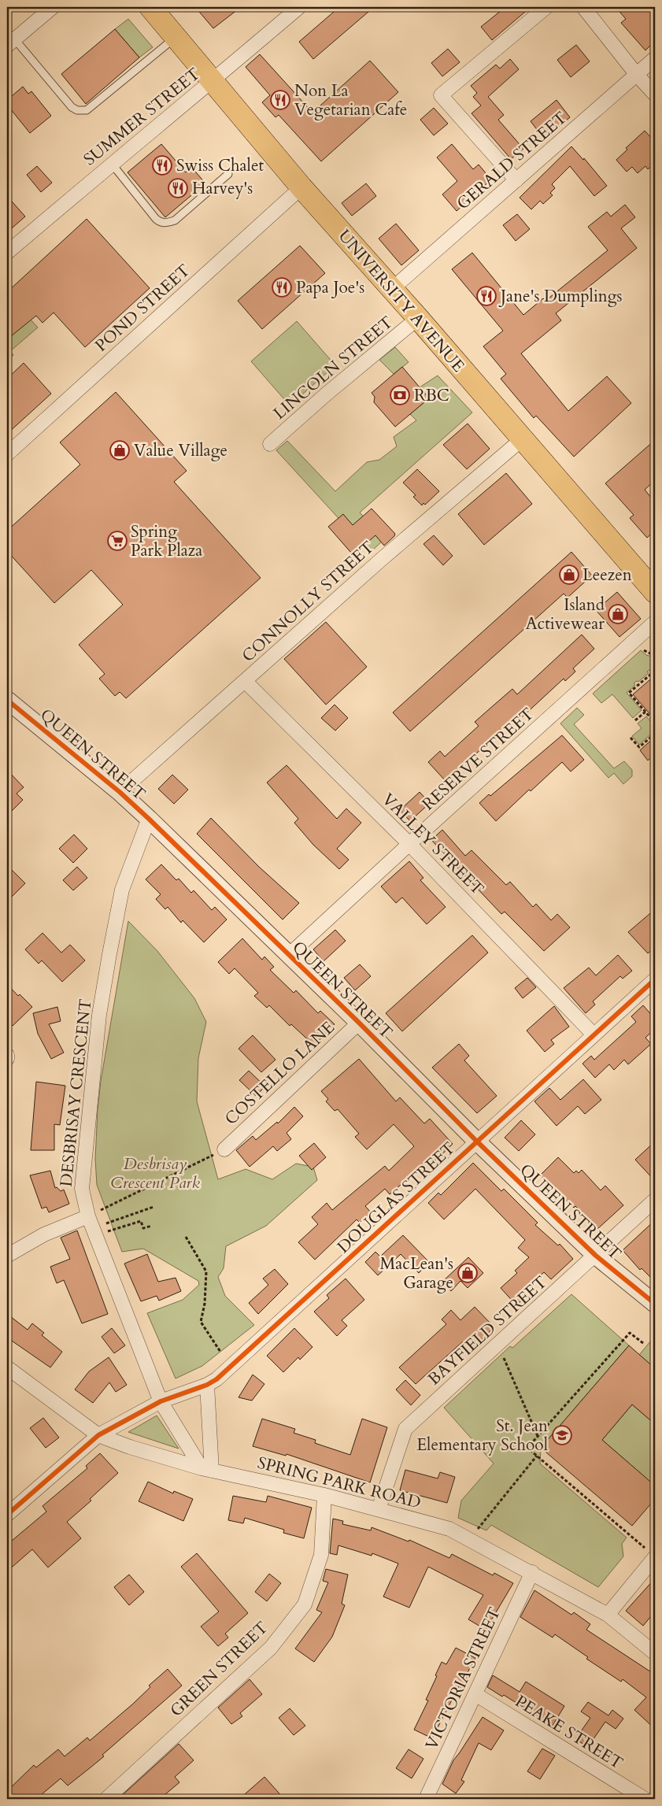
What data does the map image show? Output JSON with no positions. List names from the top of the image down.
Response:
{
  "streets": {
    "main road": ["UNIVERSITY AVENUE"],
    "street": [
      "SUMMER STREET",
      "GERALD STREET",
      "POND STREET",
      "LINCOLN STREET",
      "CONNOLLY STREET",
      "QUEEN STREET",
      "RESERVE STREET",
      "VALLEY STREET",
      "COSTELLO LANE",
      "DESBRISAY CRESCENT",
      "DOUGLAS STREET",
      "BAYFIELD STREET",
      "SPRING PARK ROAD",
      "GREEN STREET",
      "VICTORIA STREET",
      "PEAKE STREET"
    ]
  },
  "crossings": [
    ["SUMMER STREET", "UNIVERSITY AVENUE"],
    ["GERALD STREET", "UNIVERSITY AVENUE"],
    ["UNIVERSITY AVENUE", "POND STREET"],
    ["UNIVERSITY AVENUE", "LINCOLN STREET"],
    ["UNIVERSITY AVENUE", "CONNOLLY STREET"],
    ["CONNOLLY STREET", "QUEEN STREET"],
    ["CONNOLLY STREET", "VALLEY STREET"],
    ["QUEEN STREET", "RESERVE STREET"],
    ["QUEEN STREET", "COSTELLO LANE"],
    ["QUEEN STREET", "DESBRISAY CRESCENT"],
    ["QUEEN STREET", "DOUGLAS STREET"],
    ["QUEEN STREET", "BAYFIELD STREET"],
    ["RESERVE STREET", "VALLEY STREET"],
    ["VALLEY STREET", "DOUGLAS STREET"],
    ["DESBRISAY CRESCENT", "DOUGLAS STREET"],
    ["DESBRISAY CRESCENT", "SPRING PARK ROAD"],
    ["DOUGLAS STREET", "SPRING PARK ROAD"],
    ["BAYFIELD STREET", "SPRING PARK ROAD"],
    ["SPRING PARK ROAD", "GREEN STREET"],
    ["SPRING PARK ROAD", "VICTORIA STREET"],
    ["VICTORIA STREET", "PEAKE STREET"]
  ],
  "parks": ["Desbrisay Crescent Park"],
  "places": {
    "restaurant": [
      "Non La Vegetarian Cafe",
      "Swiss Chalet",
      "Harvey's",
      "Papa Joe's",
      "Jane's Dumplings"
    ],
    "bank": ["RBC"],
    "shop": [
      "Value Village",
      "Leezen",
      "Island Activewear",
      "MacLean's Garage"
    ],
    "supermarket": ["Spring Park Plaza"],
    "school or university": ["St. Jean Elementary School"]
  }
}
